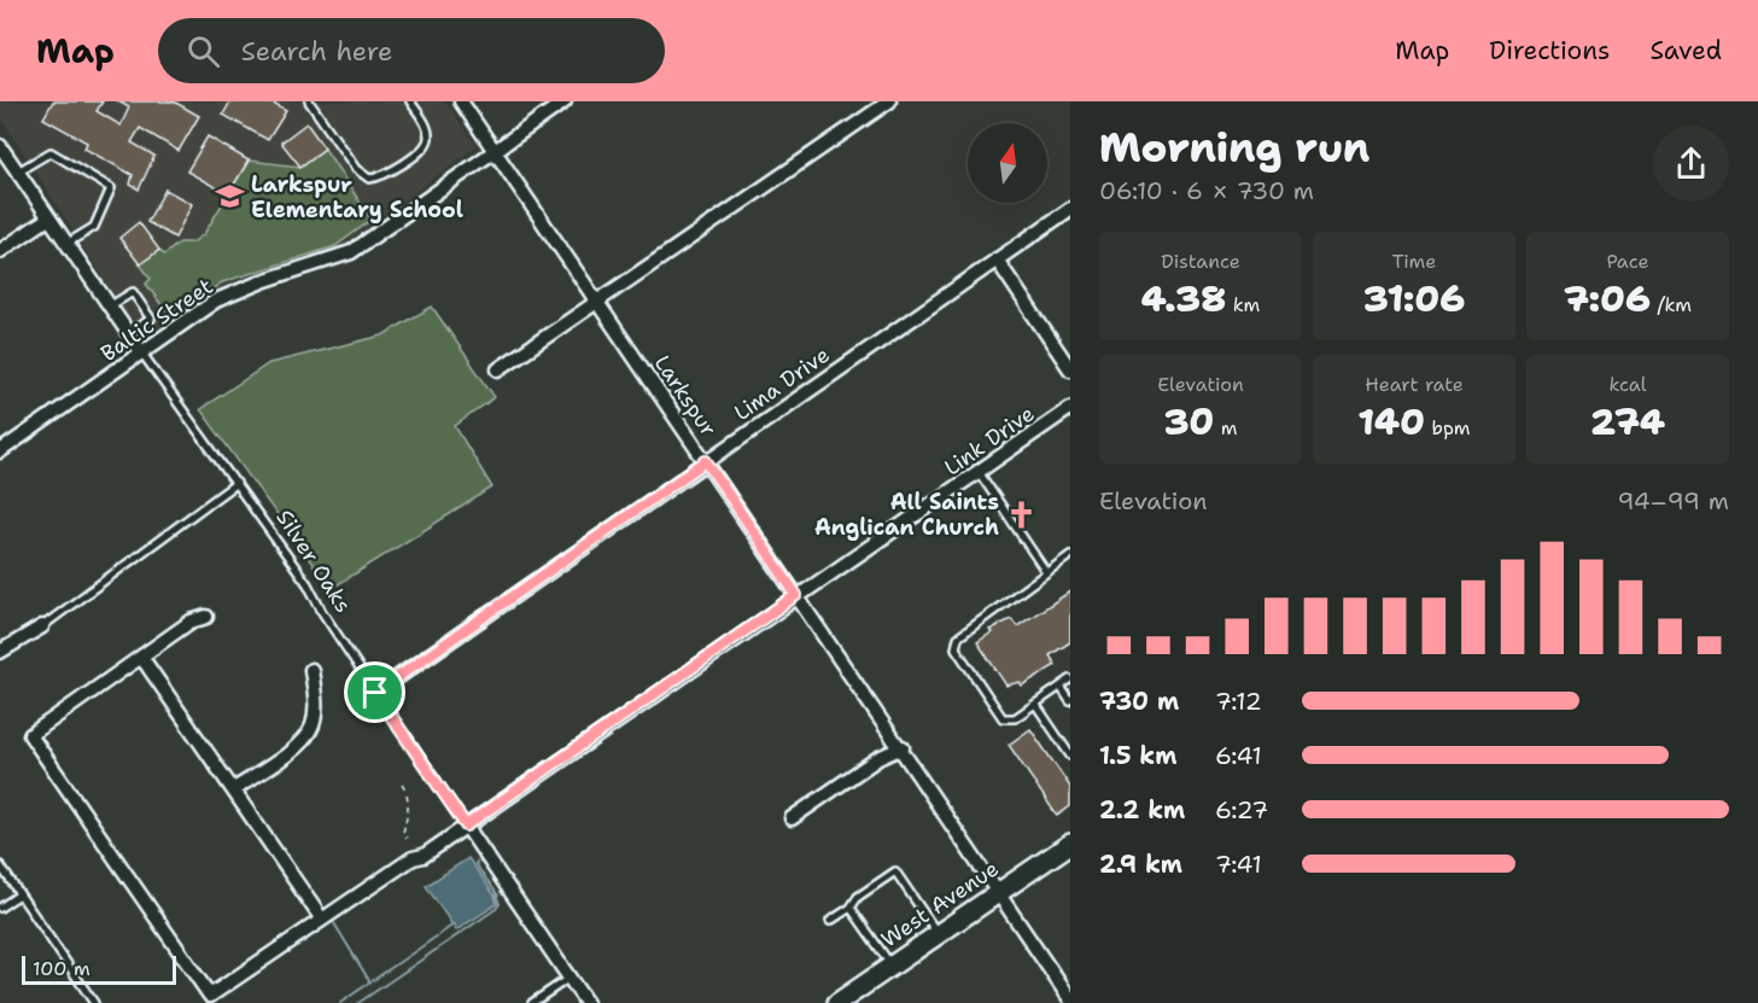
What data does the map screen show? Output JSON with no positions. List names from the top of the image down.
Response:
{
  "streets": {
    "main road": ["West Avenue"],
    "street": [
      "Baltic Street",
      "Lima Drive",
      "Larkspur",
      "Link Drive",
      "Silver Oaks"
    ]
  },
  "crossings": [
    ["Baltic Street", "Larkspur"],
    ["Baltic Street", "Silver Oaks"],
    ["Lima Drive", "Larkspur"],
    ["Lima Drive", "Silver Oaks"],
    ["Larkspur", "Link Drive"],
    ["Larkspur", "West Avenue"]
  ],
  "places": {
    "school or university": ["Larkspur Elementary School"],
    "church": ["All Saints Anglican Church"]
  },
  "scale_bar": "100 m",
  "north": "top",
  "page": {
    "header": "Map",
    "search": "Search here",
    "nav": ["Map", "Directions", "Saved"],
    "heading": ["Morning run", "06:10 · 6 × 730 m"],
    "stats": [
      ["Distance", "4.38 km"],
      ["Time", "31:06"],
      ["Pace", "7:06 /km"],
      ["Elevation", "30 m"],
      ["Heart rate", "140 bpm"],
      ["kcal", "274"]
    ],
    "chart": ["Elevation", "94–99 m"],
    "list": [
      {
        "name": "730 m",
        "note": "7:12"
      },
      {
        "name": "1.5 km",
        "note": "6:41"
      },
      {
        "name": "2.2 km",
        "note": "6:27"
      },
      {
        "name": "2.9 km",
        "note": "7:41"
      }
    ],
    "scale": "100 m"
  }
}
